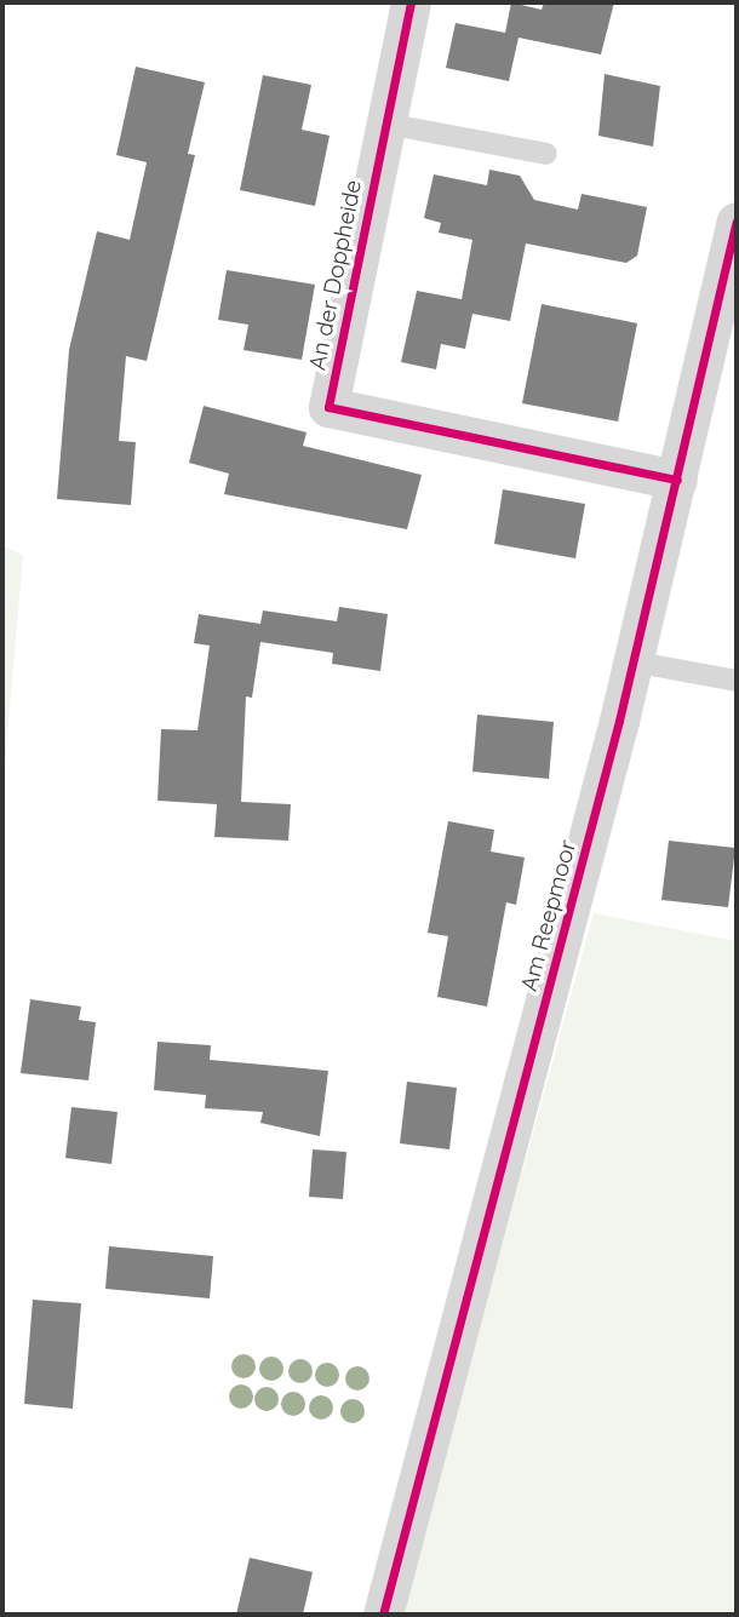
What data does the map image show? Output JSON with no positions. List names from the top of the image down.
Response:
{
  "streets": {
    "street": ["An der Doppheide", "Am Reepmoor"]
  },
  "crossings": [
    ["An der Doppheide", "Am Reepmoor"]
  ]
}
